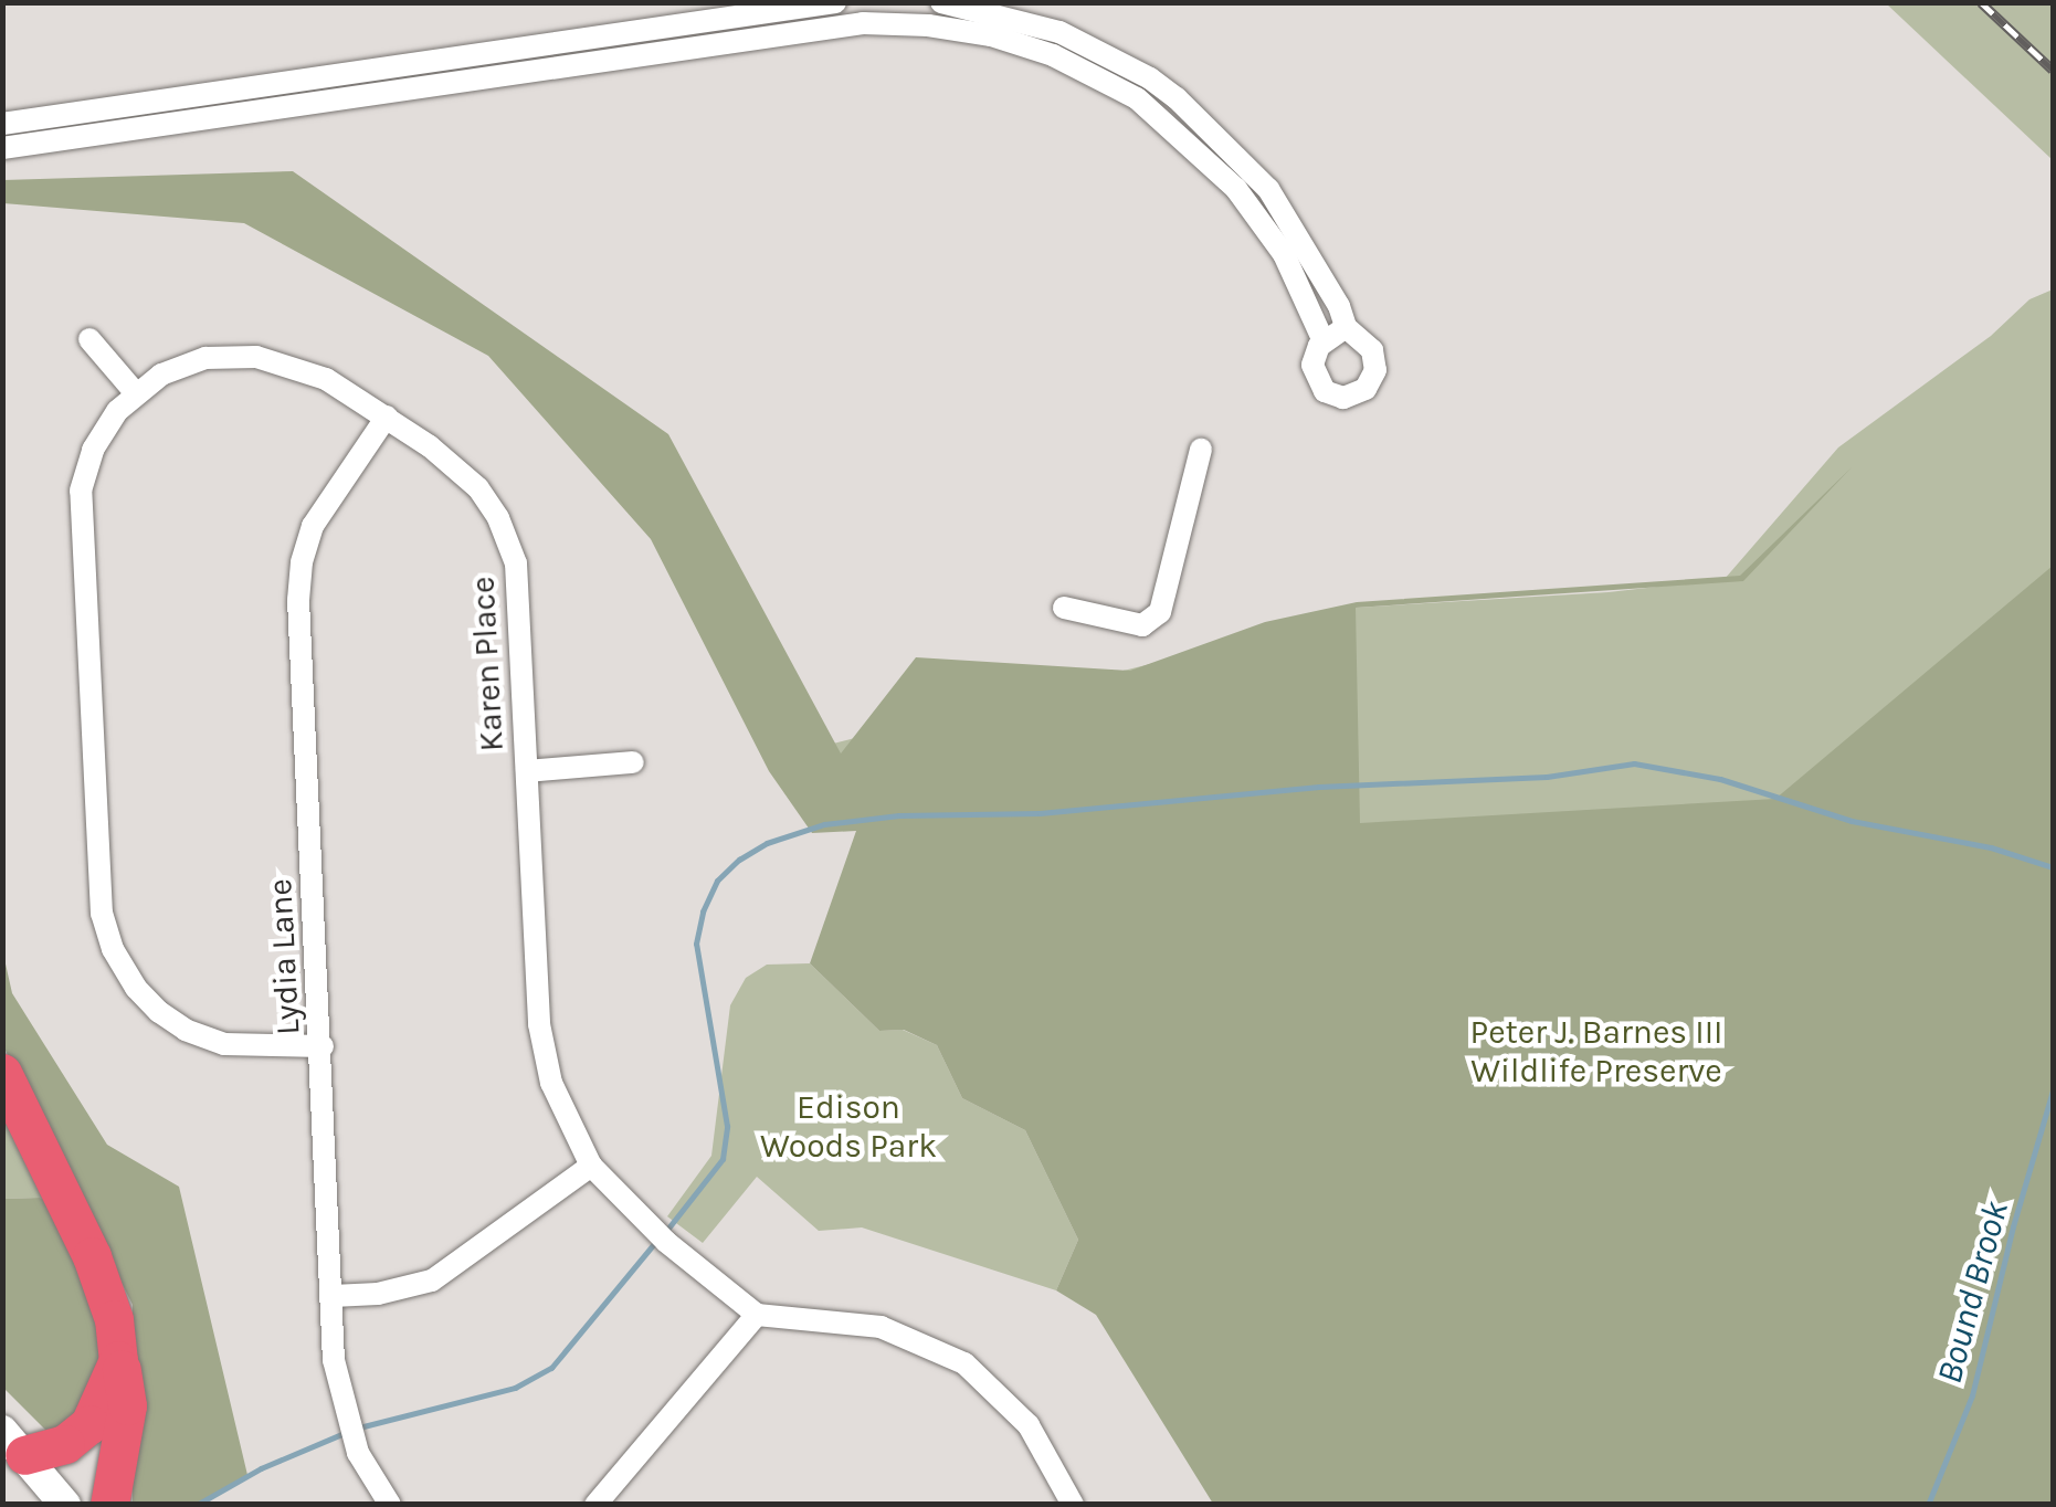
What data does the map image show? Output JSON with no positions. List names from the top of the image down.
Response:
{
  "streets": {
    "street": ["Karen Place", "Lydia Lane"]
  },
  "crossings": [
    ["Karen Place", "Lydia Lane"]
  ],
  "water": ["Bound Brook"],
  "parks": ["Peter J. Barnes III Wildlife Preserve", "Edison Woods Park"]
}
